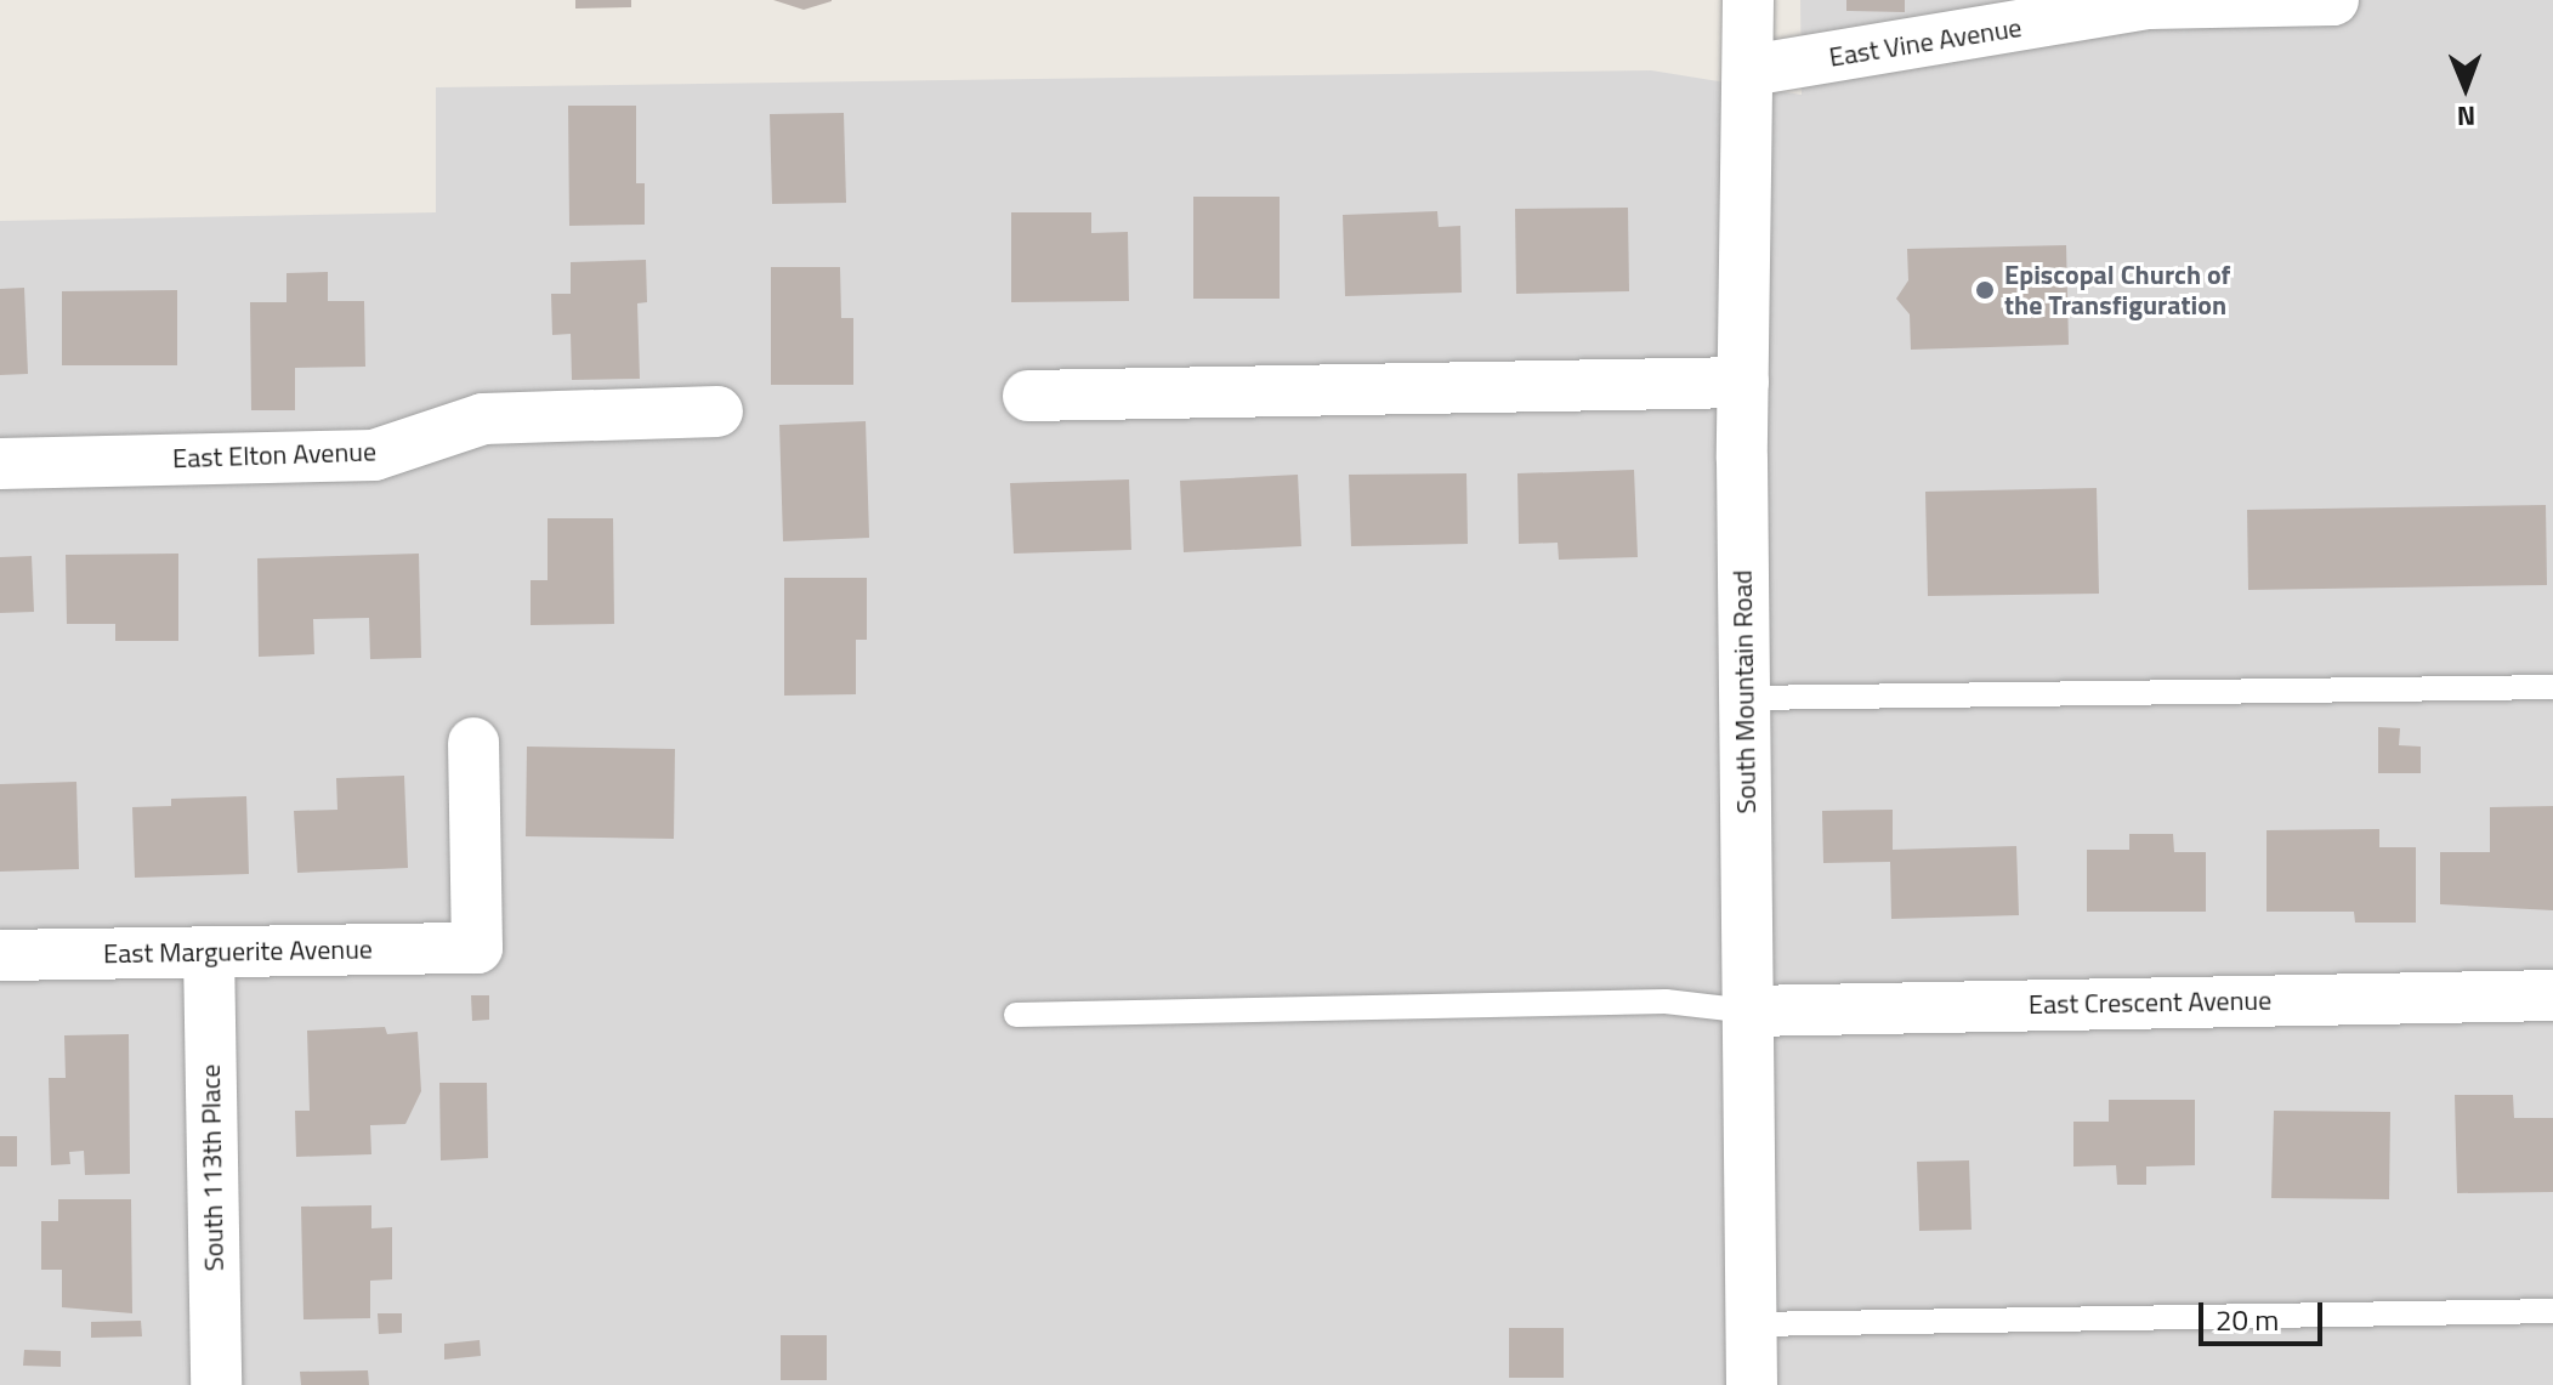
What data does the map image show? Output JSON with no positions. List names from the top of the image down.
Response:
{
  "streets": {
    "street": [
      "East Vine Avenue",
      "East Elton Avenue",
      "South Mountain Road",
      "East Marguerite Avenue",
      "East Crescent Avenue",
      "South 113th Place"
    ]
  },
  "crossings": [
    ["East Vine Avenue", "South Mountain Road"],
    ["South Mountain Road", "East Crescent Avenue"],
    ["East Marguerite Avenue", "South 113th Place"]
  ],
  "places": ["Episcopal Church of the Transfiguration"],
  "scale_bar": "20 m",
  "north": "bottom"
}
